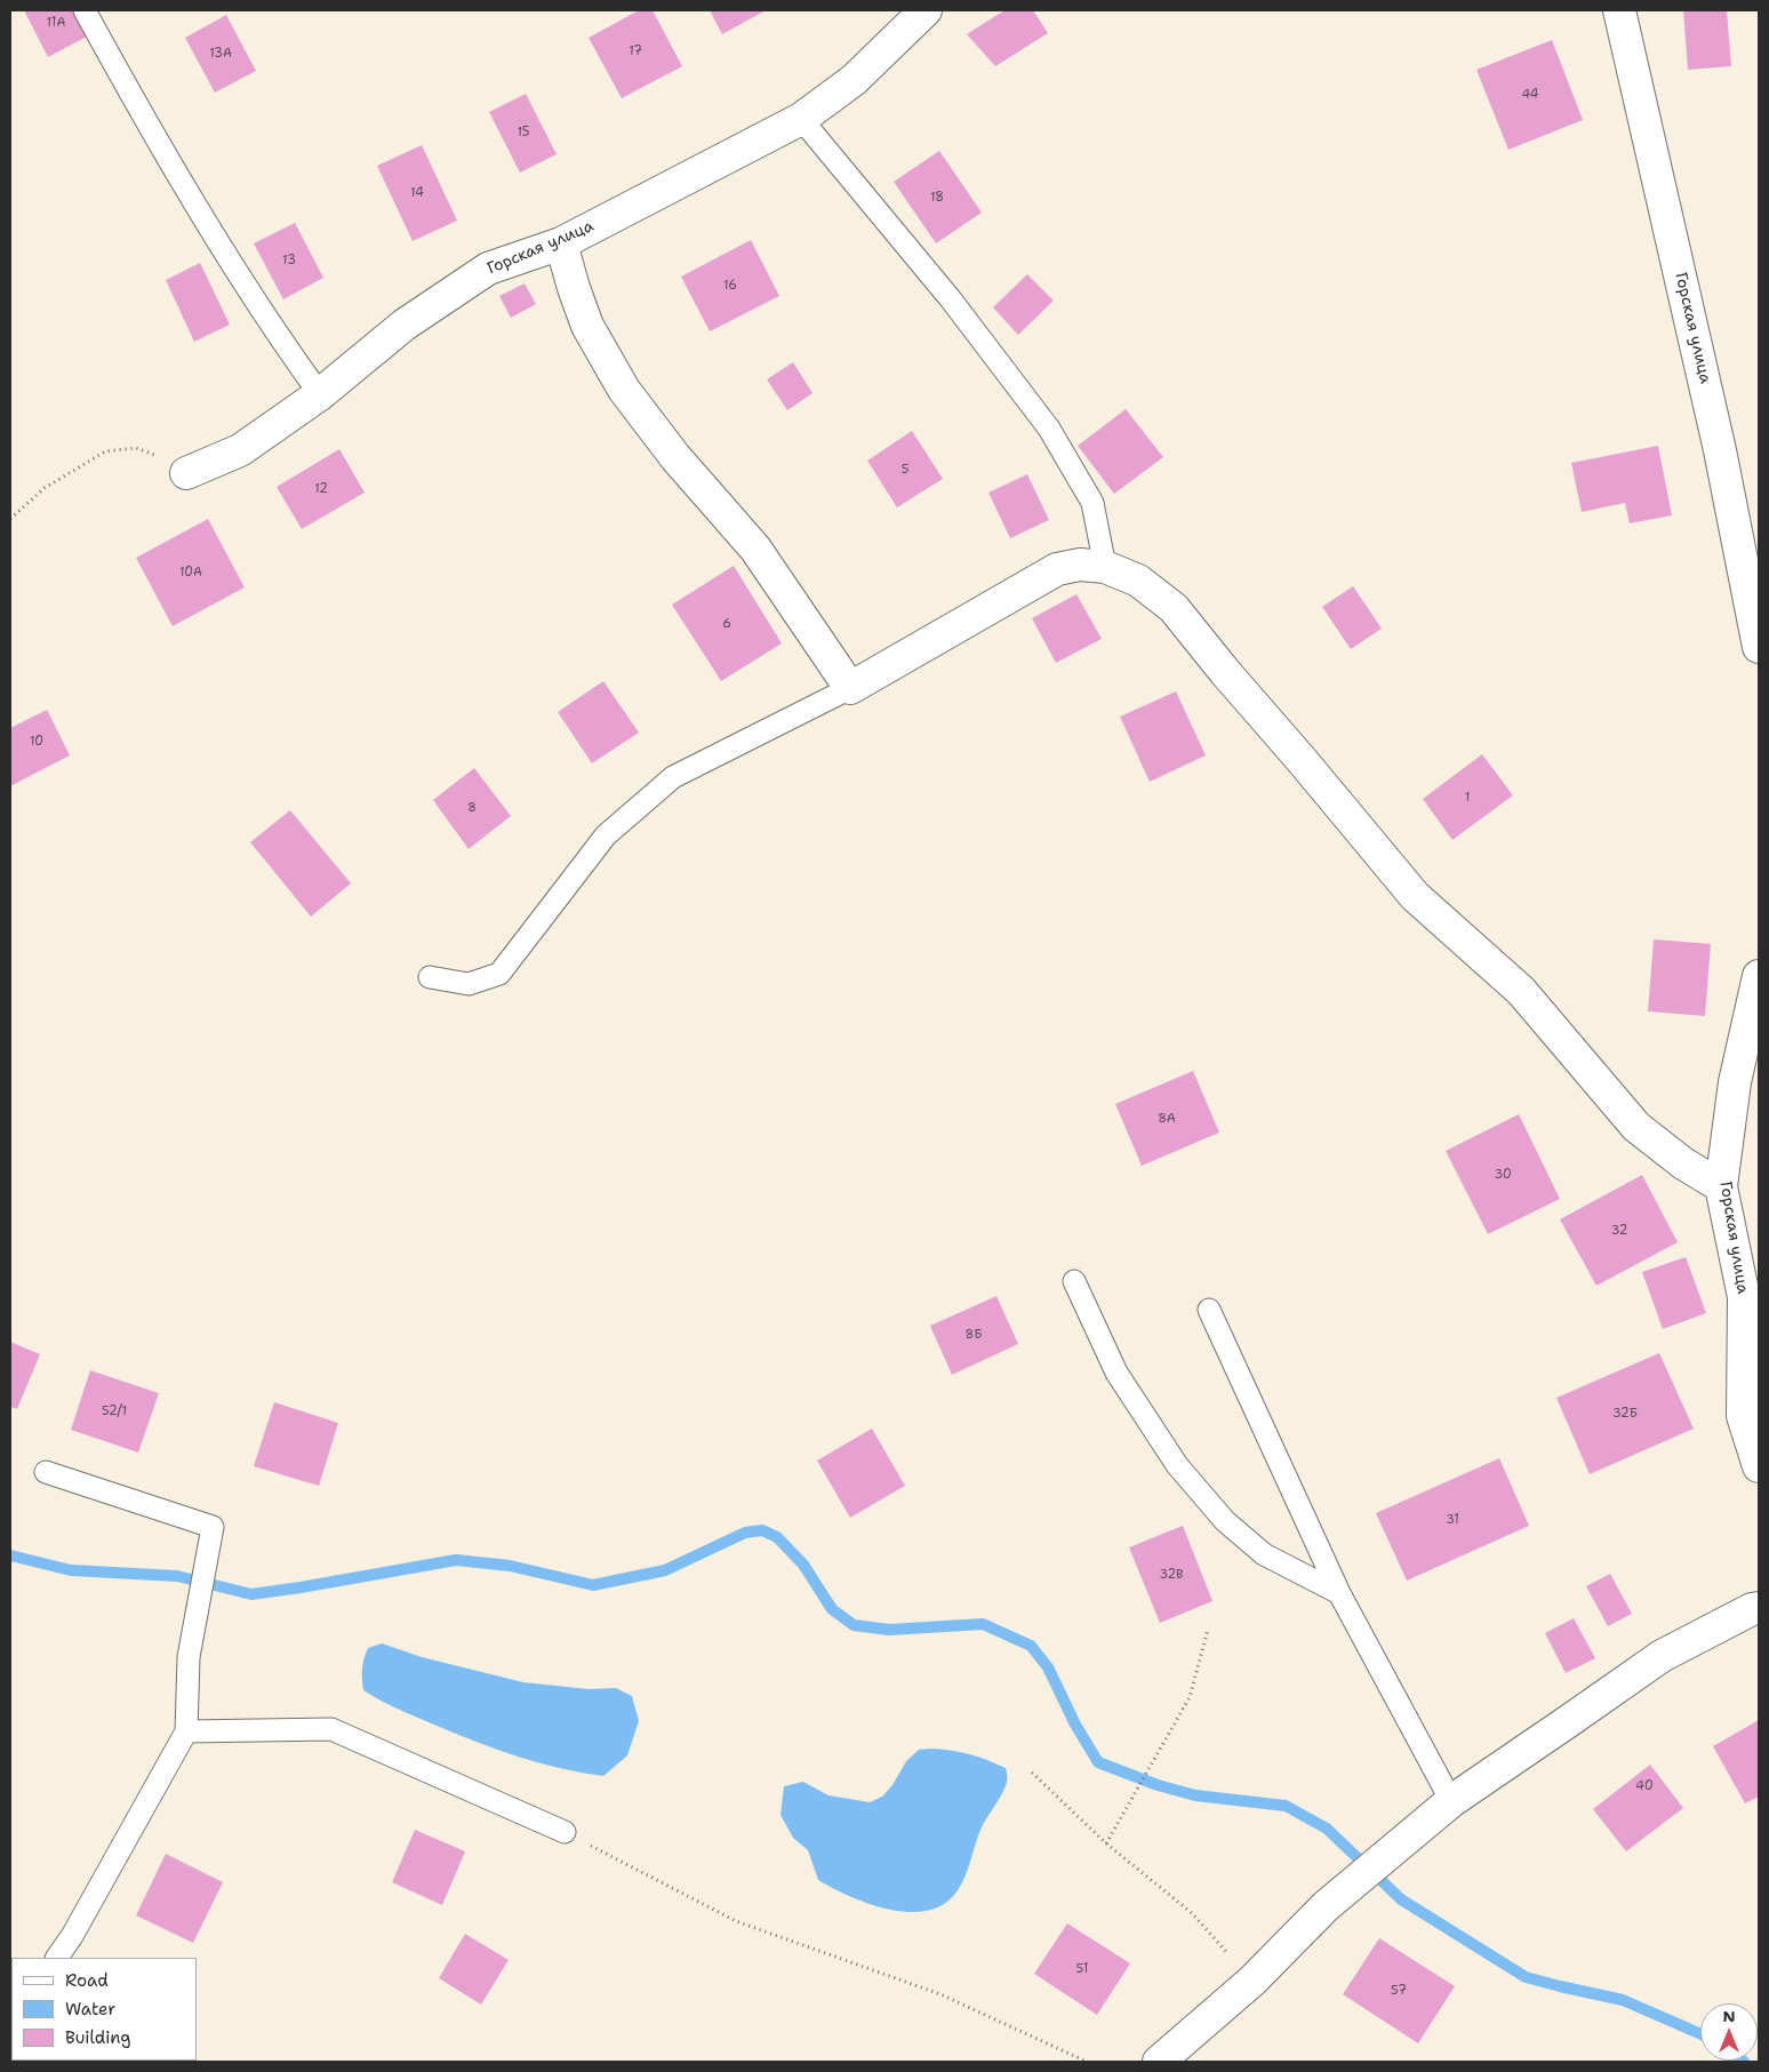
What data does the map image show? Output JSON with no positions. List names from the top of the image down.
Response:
{
  "streets": {
    "street": ["Горская улица"]
  },
  "house_numbers": [
    "11А",
    "17",
    "13А",
    "44",
    "15",
    "14",
    "18",
    "13",
    "16",
    "5",
    "12",
    "10А",
    "6",
    "10",
    "1",
    "8",
    "8А",
    "30",
    "32",
    "8Б",
    "52/1",
    "32Б",
    "31",
    "32В",
    "40",
    "51",
    "57"
  ],
  "legend": ["Road", "Water", "Building"],
  "north": "top"
}
